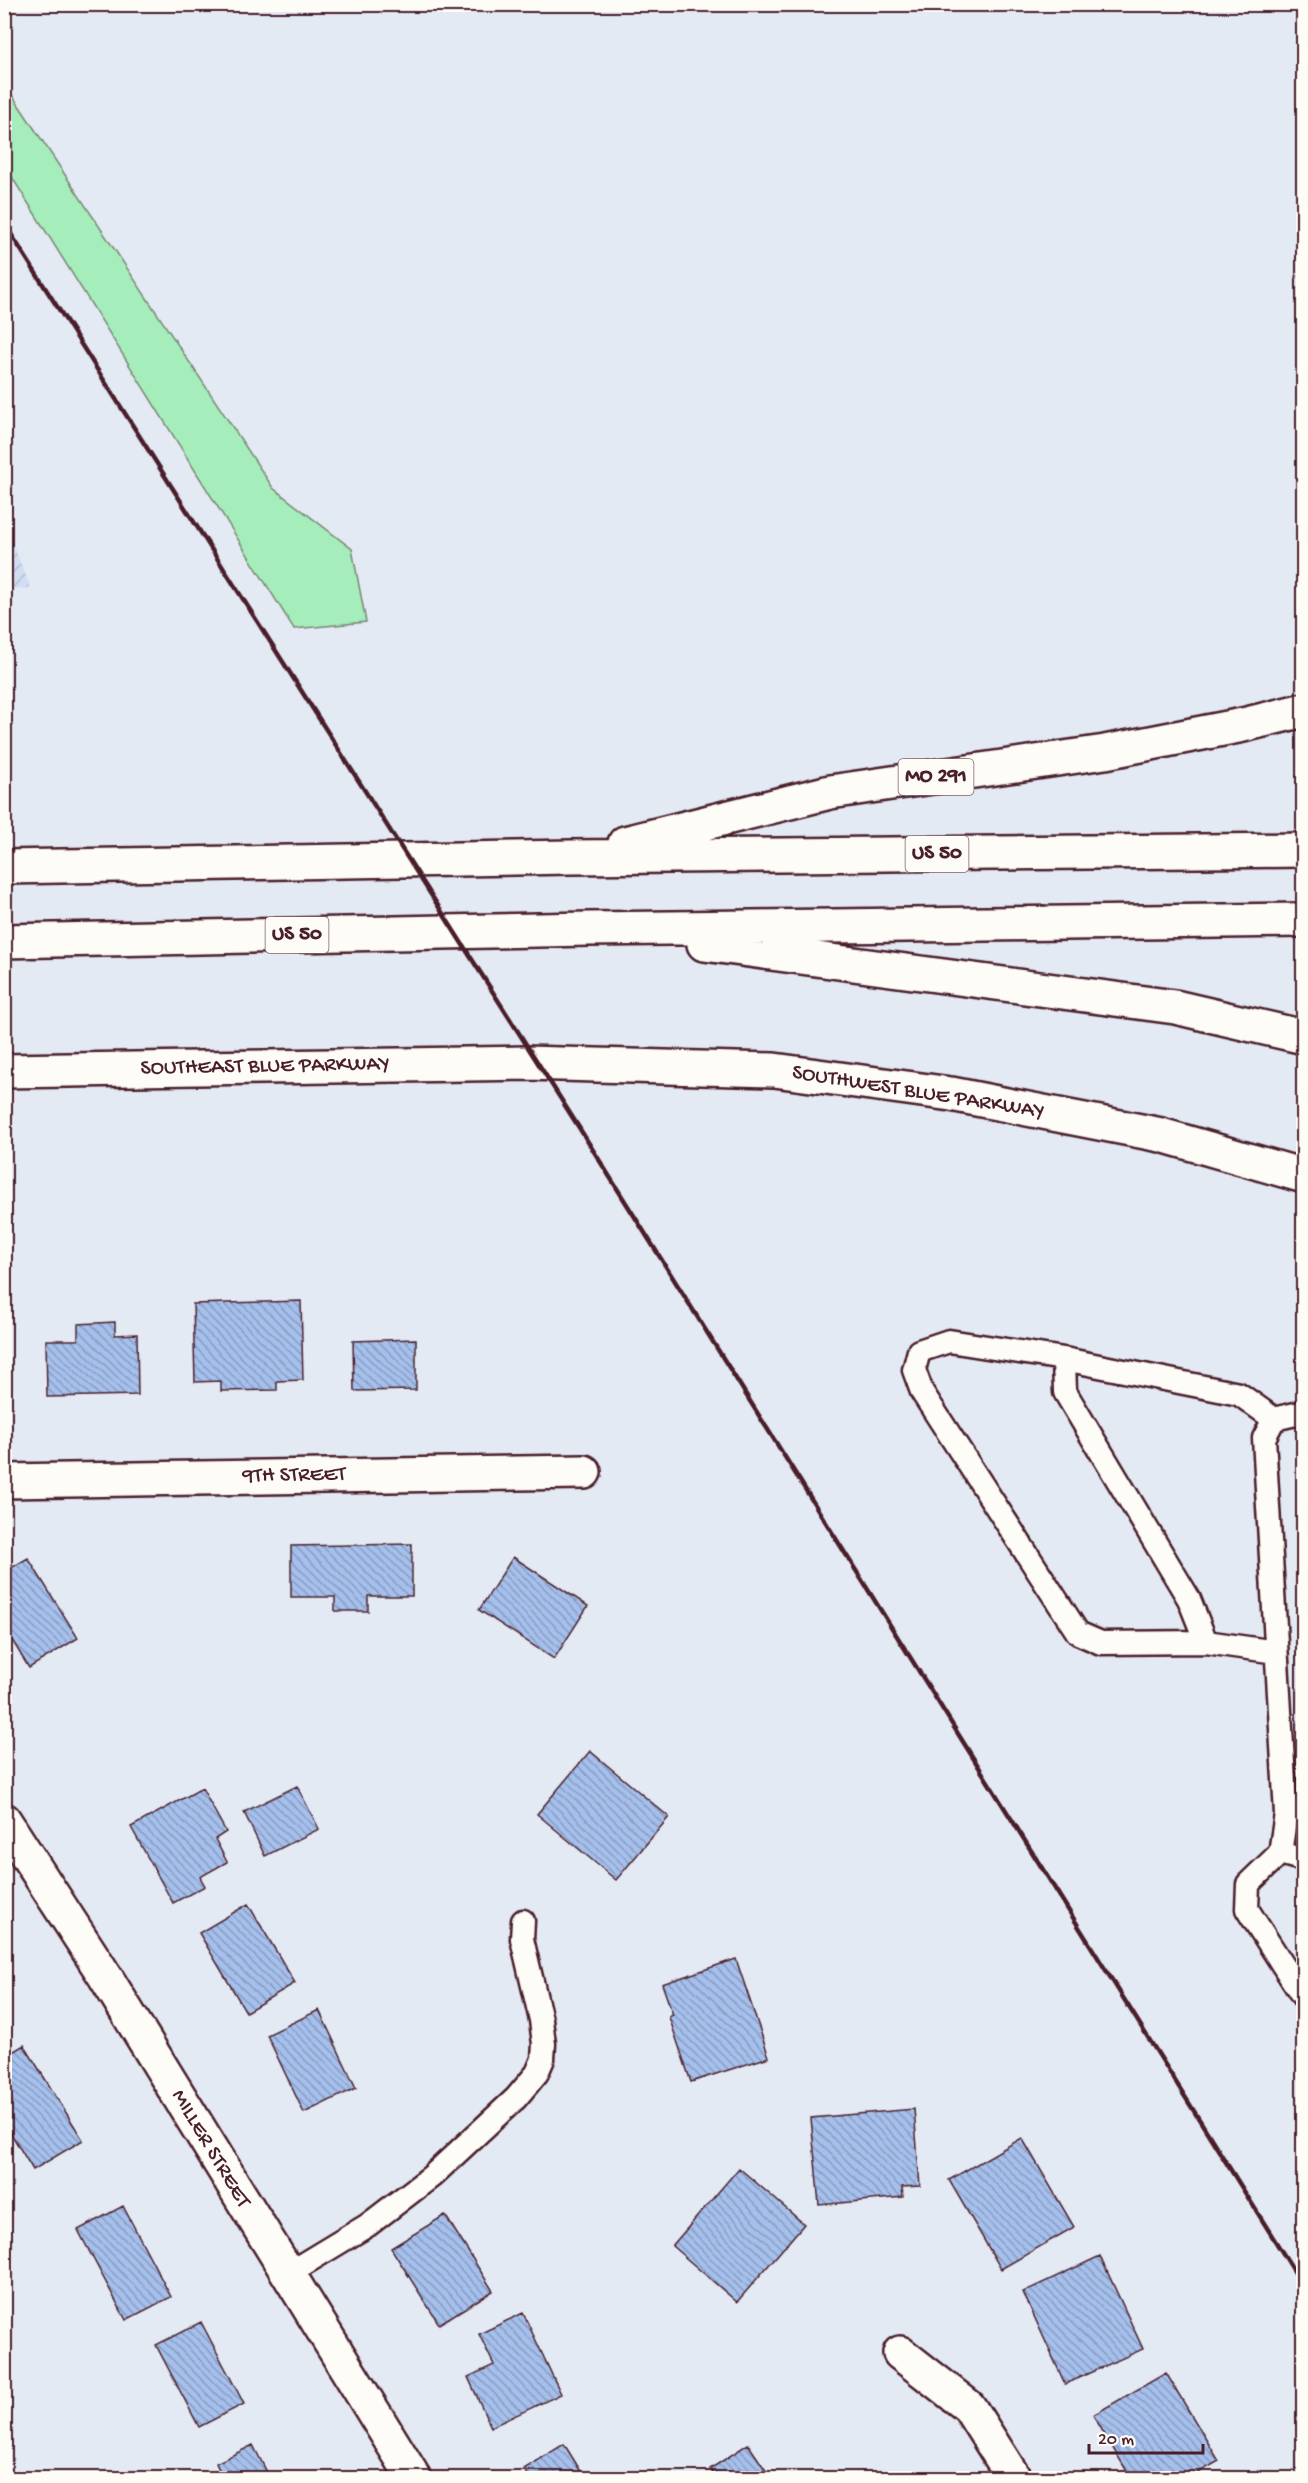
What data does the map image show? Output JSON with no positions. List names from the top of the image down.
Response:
{
  "streets": {
    "main road": [
      "MO 291",
      "US 50",
      "SOUTHEAST BLUE PARKWAY",
      "SOUTHWEST BLUE PARKWAY",
      "9TH STREET",
      "MILLER STREET"
    ]
  },
  "crossings": [
    ["MO 291", "US 50"],
    ["SOUTHEAST BLUE PARKWAY", "SOUTHWEST BLUE PARKWAY"]
  ],
  "scale_bar": "20 m"
}
